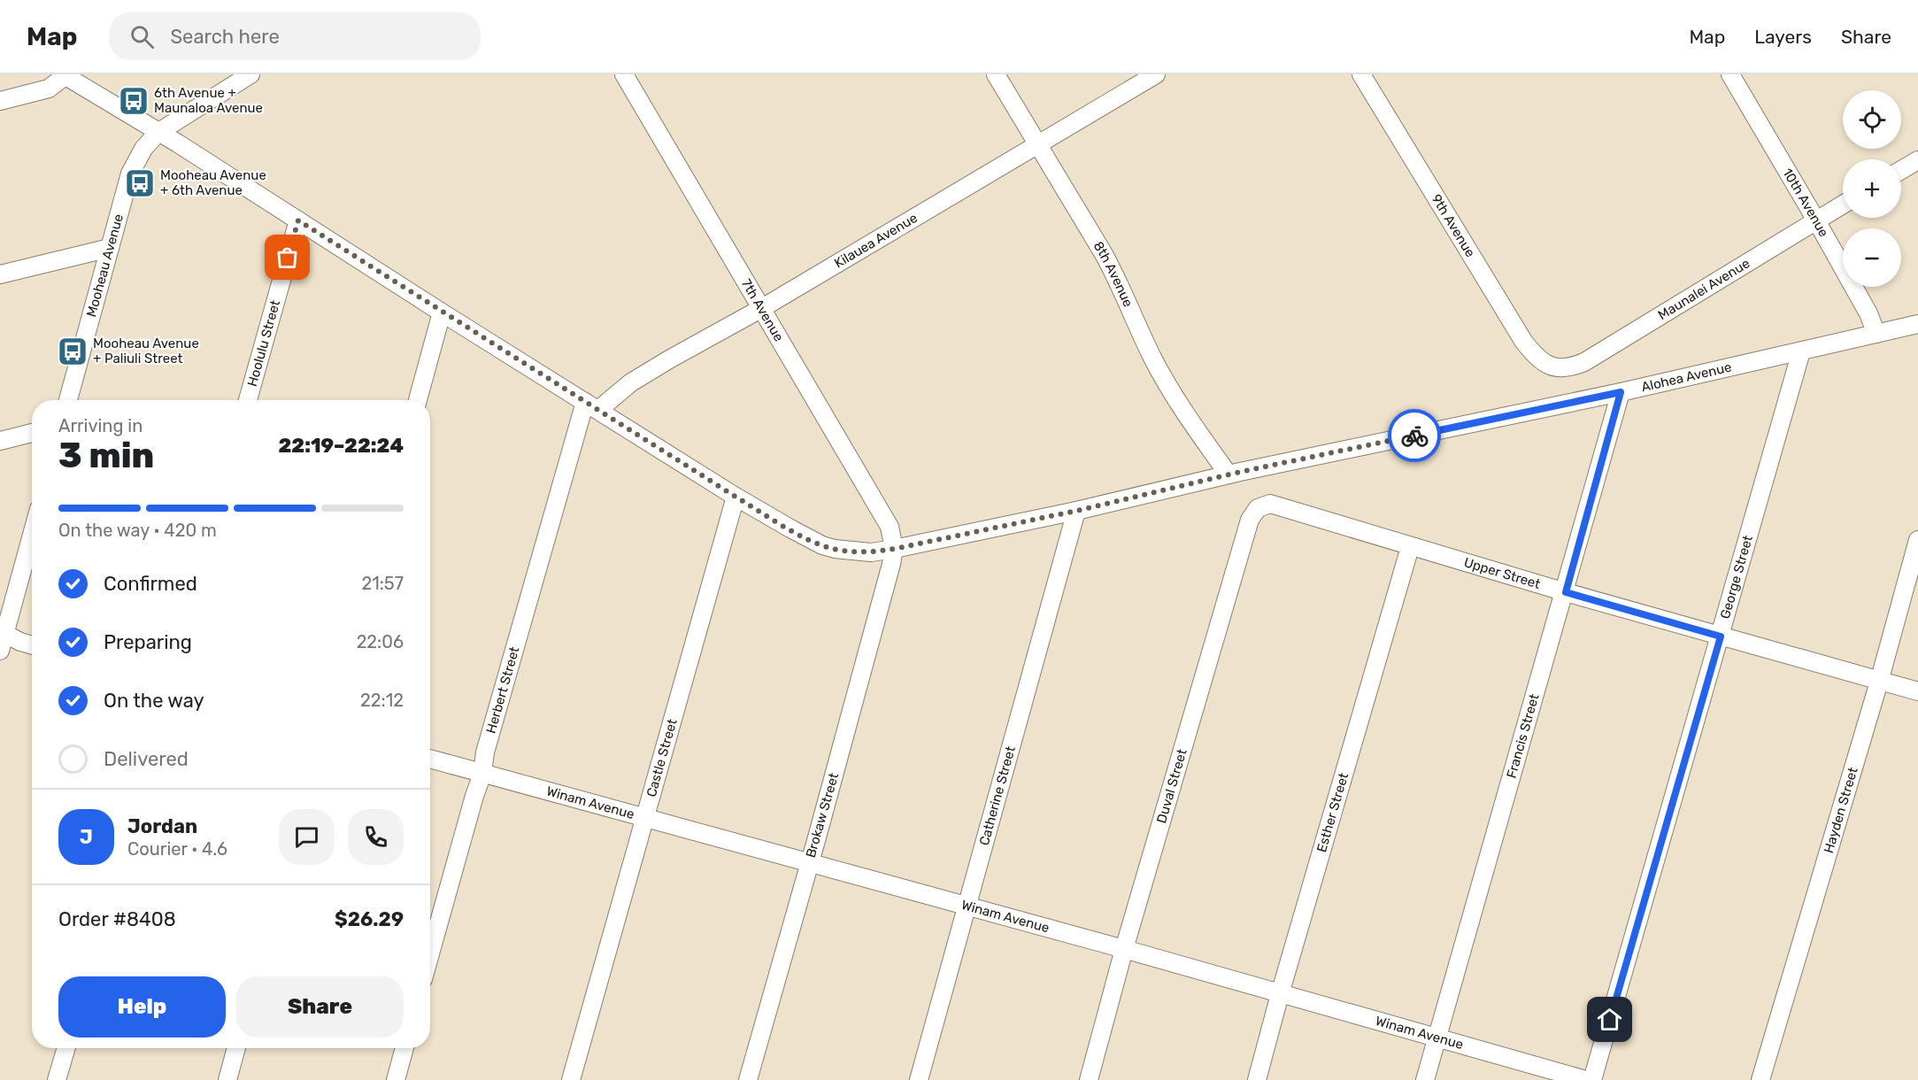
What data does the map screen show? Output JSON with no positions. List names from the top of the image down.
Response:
{
  "streets": {
    "street": [
      "10th Avenue",
      "9th Avenue",
      "Kilauea Avenue",
      "Mooheau Avenue",
      "8th Avenue",
      "Maunalei Avenue",
      "7th Avenue",
      "Hoolulu Street",
      "Alohea Avenue",
      "Upper Street",
      "George Street",
      "Herbert Street",
      "Francis Street",
      "Castle Street",
      "Duval Street",
      "Catherine Street",
      "Winam Avenue",
      "Hayden Street",
      "Esther Street",
      "Brokaw Street"
    ]
  },
  "crossings": [
    ["10th Avenue", "Maunalei Avenue"],
    ["10th Avenue", "Alohea Avenue"],
    ["9th Avenue", "Maunalei Avenue"],
    ["Kilauea Avenue", "8th Avenue"],
    ["Kilauea Avenue", "7th Avenue"],
    ["Kilauea Avenue", "Alohea Avenue"],
    ["Kilauea Avenue", "Herbert Street"],
    ["Mooheau Avenue", "Alohea Avenue"],
    ["8th Avenue", "Alohea Avenue"],
    ["7th Avenue", "Alohea Avenue"],
    ["7th Avenue", "Brokaw Street"],
    ["Hoolulu Street", "Alohea Avenue"],
    ["Alohea Avenue", "George Street"],
    ["Alohea Avenue", "Herbert Street"],
    ["Alohea Avenue", "Francis Street"],
    ["Alohea Avenue", "Castle Street"],
    ["Alohea Avenue", "Catherine Street"],
    ["Alohea Avenue", "Brokaw Street"],
    ["Upper Street", "George Street"],
    ["Upper Street", "Francis Street"],
    ["Upper Street", "Duval Street"],
    ["Upper Street", "Hayden Street"],
    ["Upper Street", "Esther Street"],
    ["Herbert Street", "Winam Avenue"],
    ["Francis Street", "Winam Avenue"],
    ["Castle Street", "Winam Avenue"],
    ["Duval Street", "Winam Avenue"],
    ["Catherine Street", "Winam Avenue"],
    ["Winam Avenue", "Esther Street"],
    ["Winam Avenue", "Brokaw Street"]
  ],
  "places": {
    "bus stop": ["6th Avenue + Maunaloa Avenue", "Mooheau Avenue + 6th Avenue", "Mooheau Avenue + Paliuli Street"]
  },
  "page": {
    "header": "Map",
    "search": "Search here",
    "nav": ["Map", "Layers", "Share"],
    "map_buttons": ["+", "−"],
    "heading": ["3 min", "Arriving in", "22:19–22:24"],
    "panel": [
      "Jordan",
      "Courier · 4.6",
      "Order #8408",
      "$26.29"
    ],
    "bar": "On the way · 420 m",
    "list": [
      ["Confirmed", "21:57"],
      ["Preparing", "22:06"],
      ["On the way", "22:12"],
      "Delivered"
    ],
    "round": "J",
    "buttons": ["Help", "Share"]
  }
}
